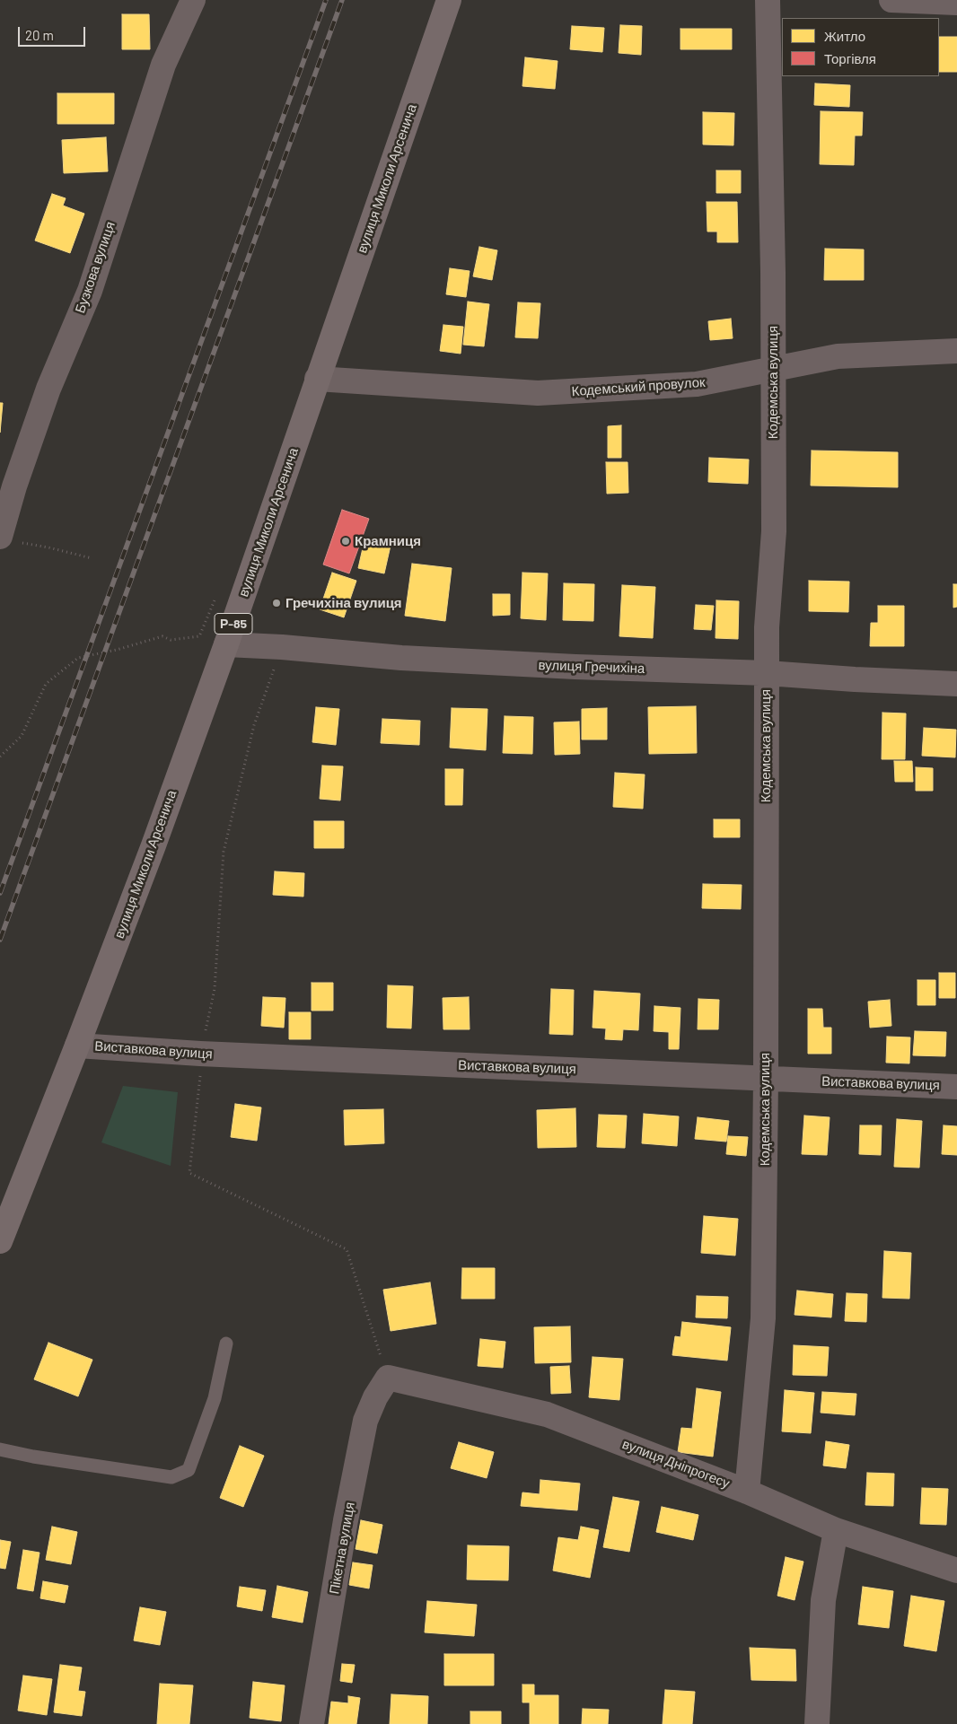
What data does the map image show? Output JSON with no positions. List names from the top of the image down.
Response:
{
  "streets": {
    "main road": ["вулиця Миколи Арсенича", "Р-85"],
    "street": [
      "Бузкова вулиця",
      "Кодемська вулиця",
      "Кодемський провулок",
      "вулиця Гречихіна",
      "Виставкова вулиця",
      "вулиця Дніпрогесу",
      "Пікетна вулиця"
    ]
  },
  "crossings": [
    ["вулиця Миколи Арсенича", "Кодемський провулок"],
    ["вулиця Миколи Арсенича", "вулиця Гречихіна"],
    ["вулиця Миколи Арсенича", "Виставкова вулиця"],
    ["Кодемська вулиця", "Кодемський провулок"],
    ["Кодемська вулиця", "вулиця Гречихіна"],
    ["Кодемська вулиця", "Виставкова вулиця"],
    ["Кодемська вулиця", "вулиця Дніпрогесу"],
    ["вулиця Дніпрогесу", "Пікетна вулиця"]
  ],
  "places": ["Крамниця", "Гречихіна вулиця"],
  "legend": ["Житло", "Торгівля"],
  "scale_bar": "20 m"
}
